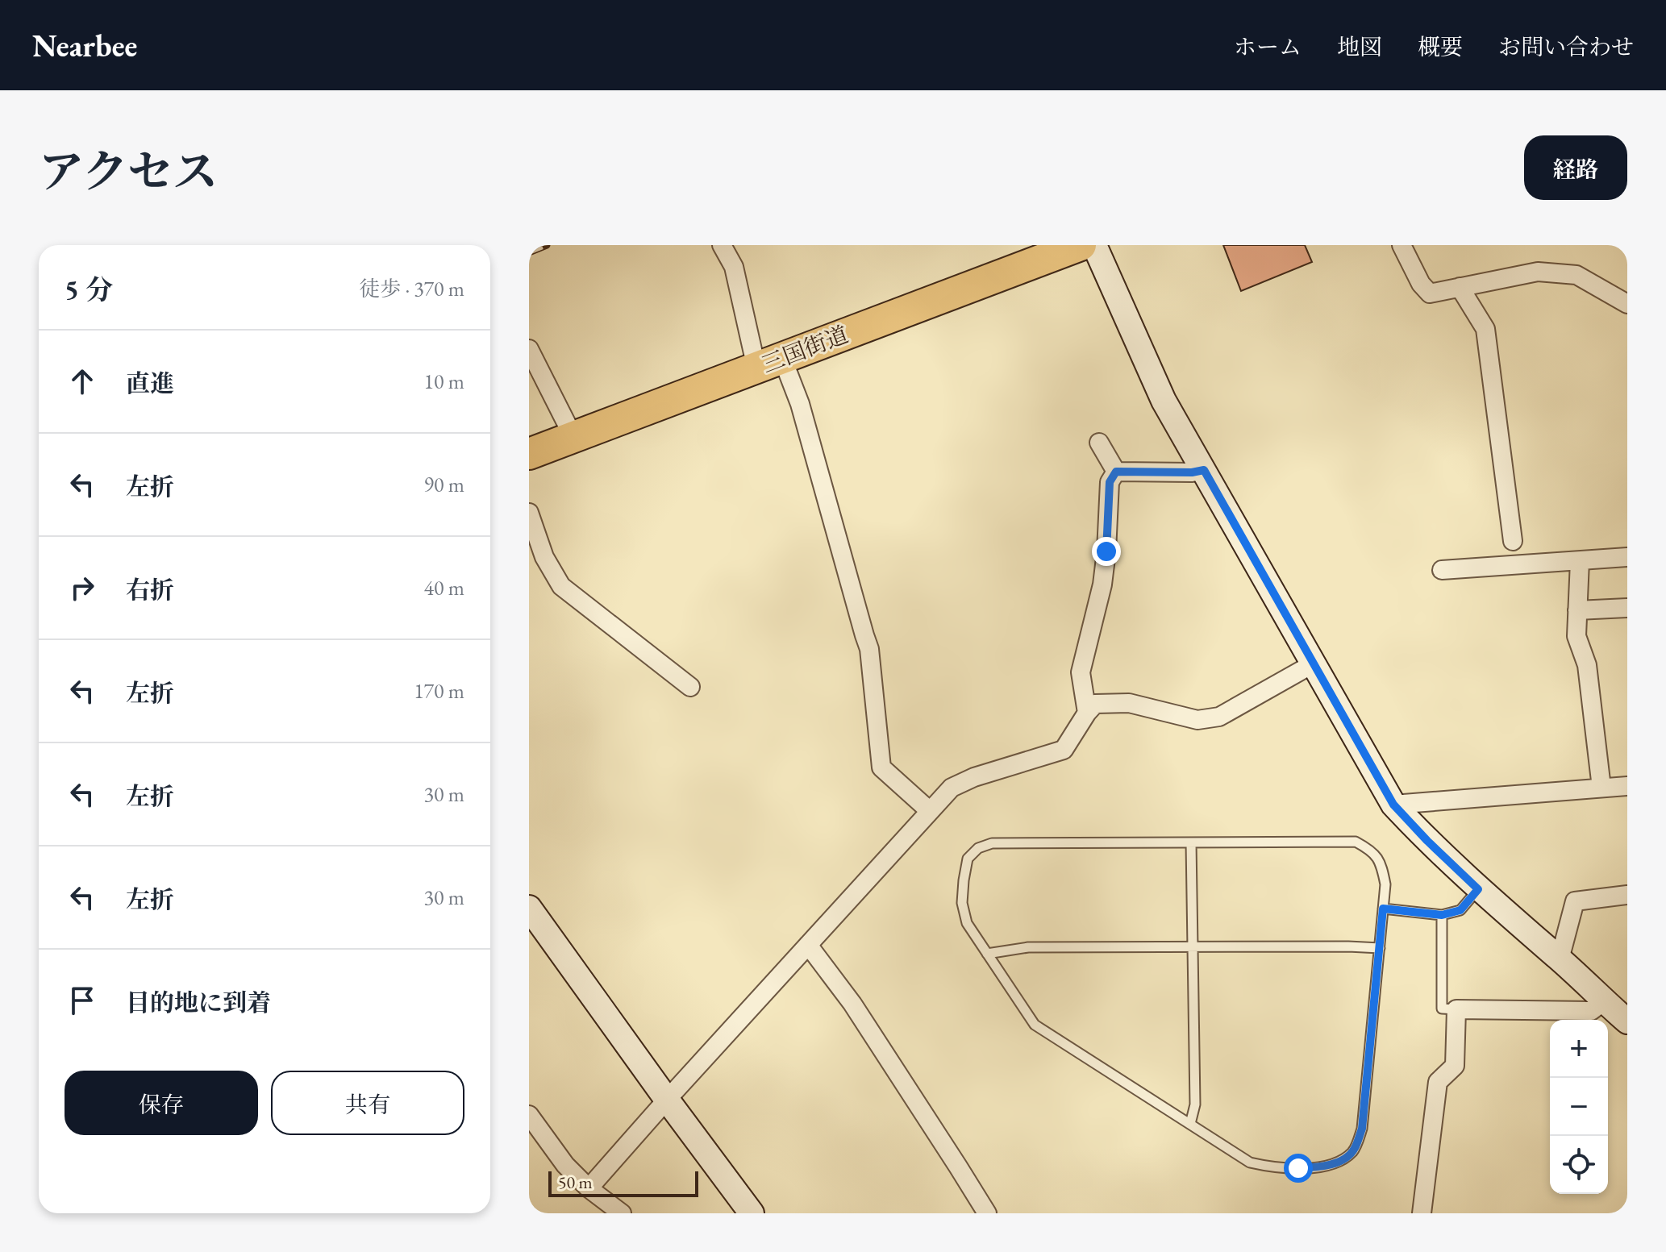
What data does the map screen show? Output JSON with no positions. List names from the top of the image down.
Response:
{
  "streets": {
    "highway": ["三国街道"]
  },
  "scale_bar": "50 m",
  "page": {
    "header": "Nearbee",
    "nav": [
      "ホーム",
      "地図",
      "概要",
      "お問い合わせ"
    ],
    "title": "アクセス",
    "buttons": [
      "経路",
      ["保存", "共有"]
    ],
    "heading": ["5 分", "徒歩 · 370 m"],
    "list": [
      ["直進", "10 m"],
      ["左折", "90 m"],
      ["右折", "40 m"],
      ["左折", "170 m"],
      ["左折", "30 m"],
      ["左折", "30 m"],
      "目的地に到着"
    ],
    "map_buttons": ["+", "−"],
    "scale": "50 m"
  }
}
